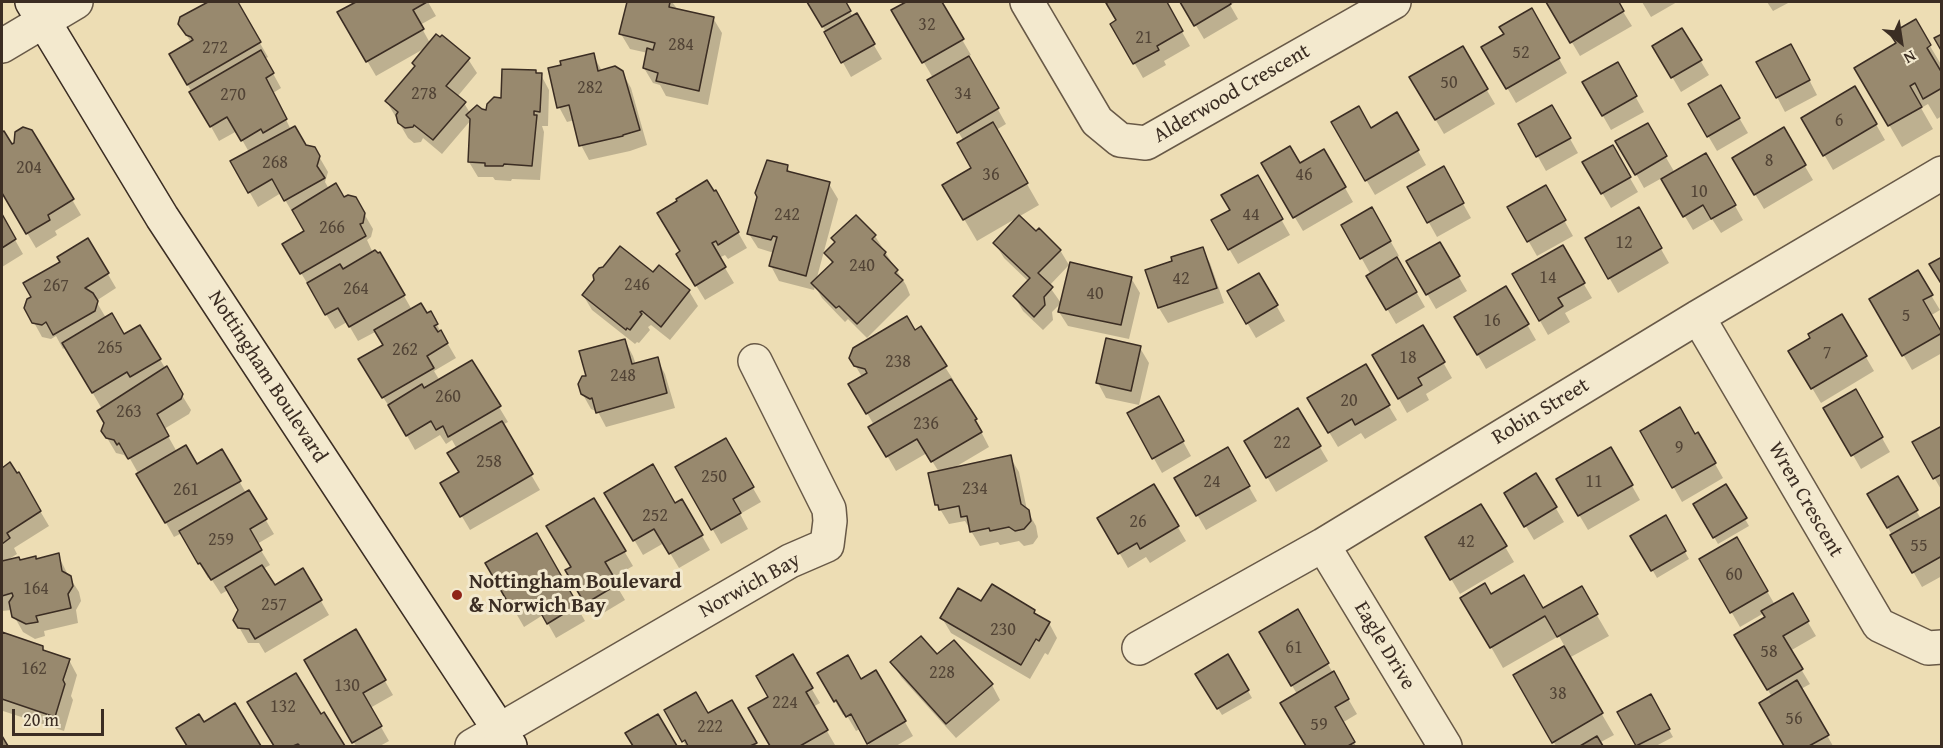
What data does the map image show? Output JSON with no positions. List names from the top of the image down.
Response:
{
  "streets": {
    "street": [
      "Alderwood Crescent",
      "Nottingham Boulevard",
      "Robin Street",
      "Wren Crescent",
      "Norwich Bay",
      "Eagle Drive"
    ]
  },
  "crossings": [
    ["Nottingham Boulevard", "Norwich Bay"],
    ["Robin Street", "Wren Crescent"],
    ["Robin Street", "Eagle Drive"]
  ],
  "places": ["Nottingham Boulevard & Norwich Bay"],
  "house_numbers": [
    "32",
    "21",
    "284",
    "272",
    "52",
    "50",
    "282",
    "278",
    "34",
    "270",
    "6",
    "8",
    "268",
    "204",
    "36",
    "46",
    "10",
    "242",
    "44",
    "266",
    "12",
    "240",
    "14",
    "42",
    "246",
    "267",
    "264",
    "40",
    "5",
    "16",
    "265",
    "262",
    "7",
    "18",
    "238",
    "248",
    "260",
    "20",
    "263",
    "236",
    "22",
    "9",
    "258",
    "250",
    "24",
    "11",
    "234",
    "261",
    "252",
    "26",
    "259",
    "42",
    "55",
    "60",
    "164",
    "257",
    "230",
    "61",
    "58",
    "162",
    "228",
    "130",
    "38",
    "224",
    "132",
    "56",
    "59",
    "222"
  ],
  "scale_bar": "20 m",
  "north": "bottom right"
}
